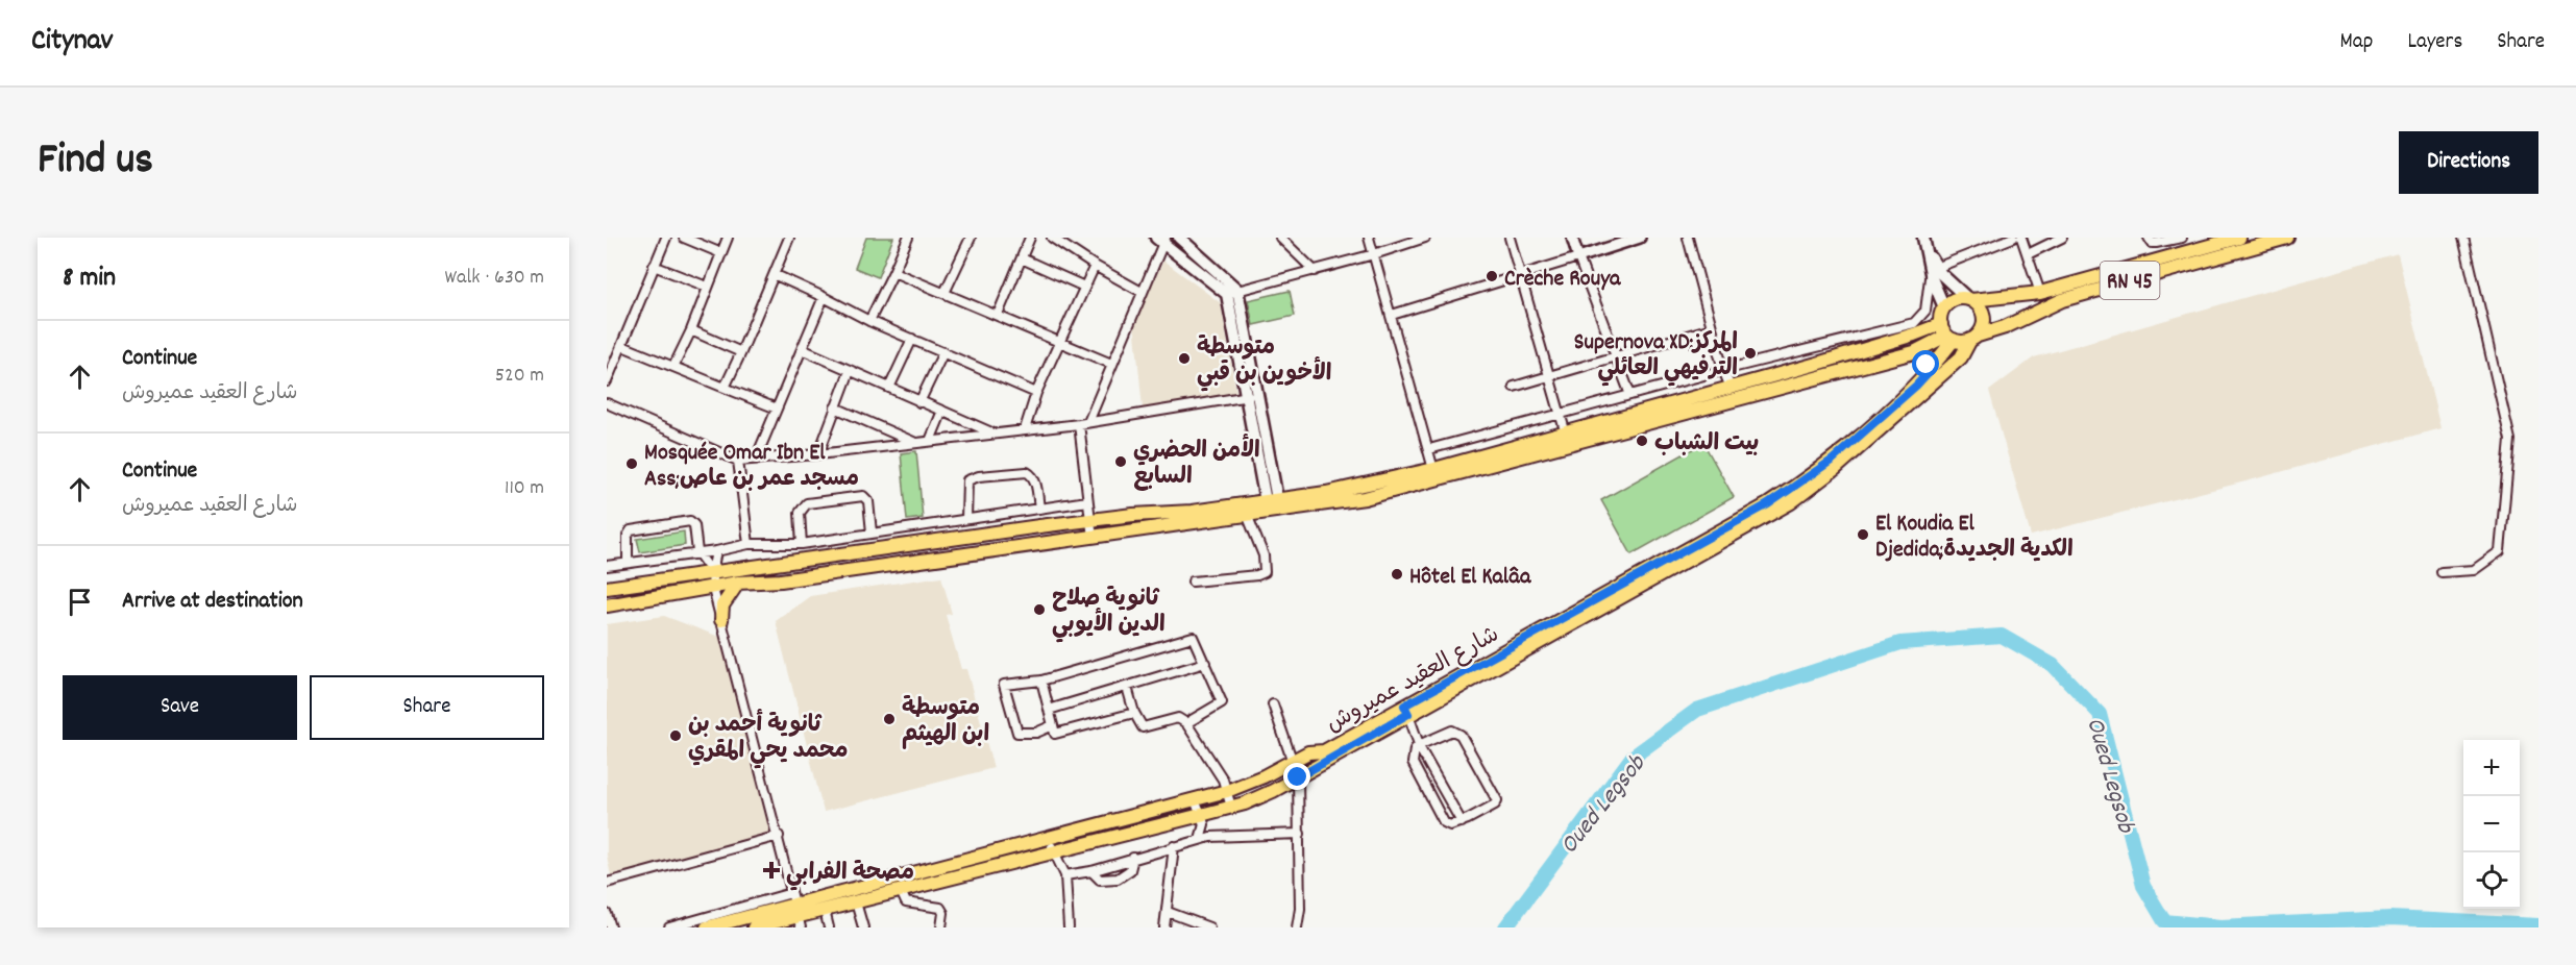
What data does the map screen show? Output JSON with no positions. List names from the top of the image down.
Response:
{
  "streets": {
    "main road": ["RN 45", "شارع العقيد عميروش"]
  },
  "crossings": [
    ["RN 45", "شارع العقيد عميروش"]
  ],
  "water": ["Oued Legsob"],
  "places": {
    "other": [
      "Crèche Rouya",
      "Supernova XD;المركز الترفيهي العائلي",
      "متوسطة الأخوين بن قبي",
      "بيت الشباب",
      "الأمن الحضري السابع",
      "Mosquée Omar Ibn El Ass;مسجد عمر بن عاص",
      "El Koudia El Djedida;الكدية الجديدة",
      "Hôtel El Kalâa",
      "ثانوية صلاح الدين الأيوبي",
      "متوسطة ابن الهيثم",
      "ثانوية أحمد بن محمد يحي المقري"
    ],
    "health": ["مصحة الفرابي"]
  },
  "page": {
    "header": "Citynav",
    "nav": ["Map", "Layers", "Share"],
    "title": "Find us",
    "buttons": [
      "Directions",
      ["Save", "Share"]
    ],
    "heading": ["8 min", "Walk · 630 m"],
    "list": [
      ["Continue", "شارع العقيد عميروش", "520 m"],
      ["Continue", "شارع العقيد عميروش", "110 m"],
      "Arrive at destination"
    ],
    "map_buttons": ["+", "−"]
  }
}
